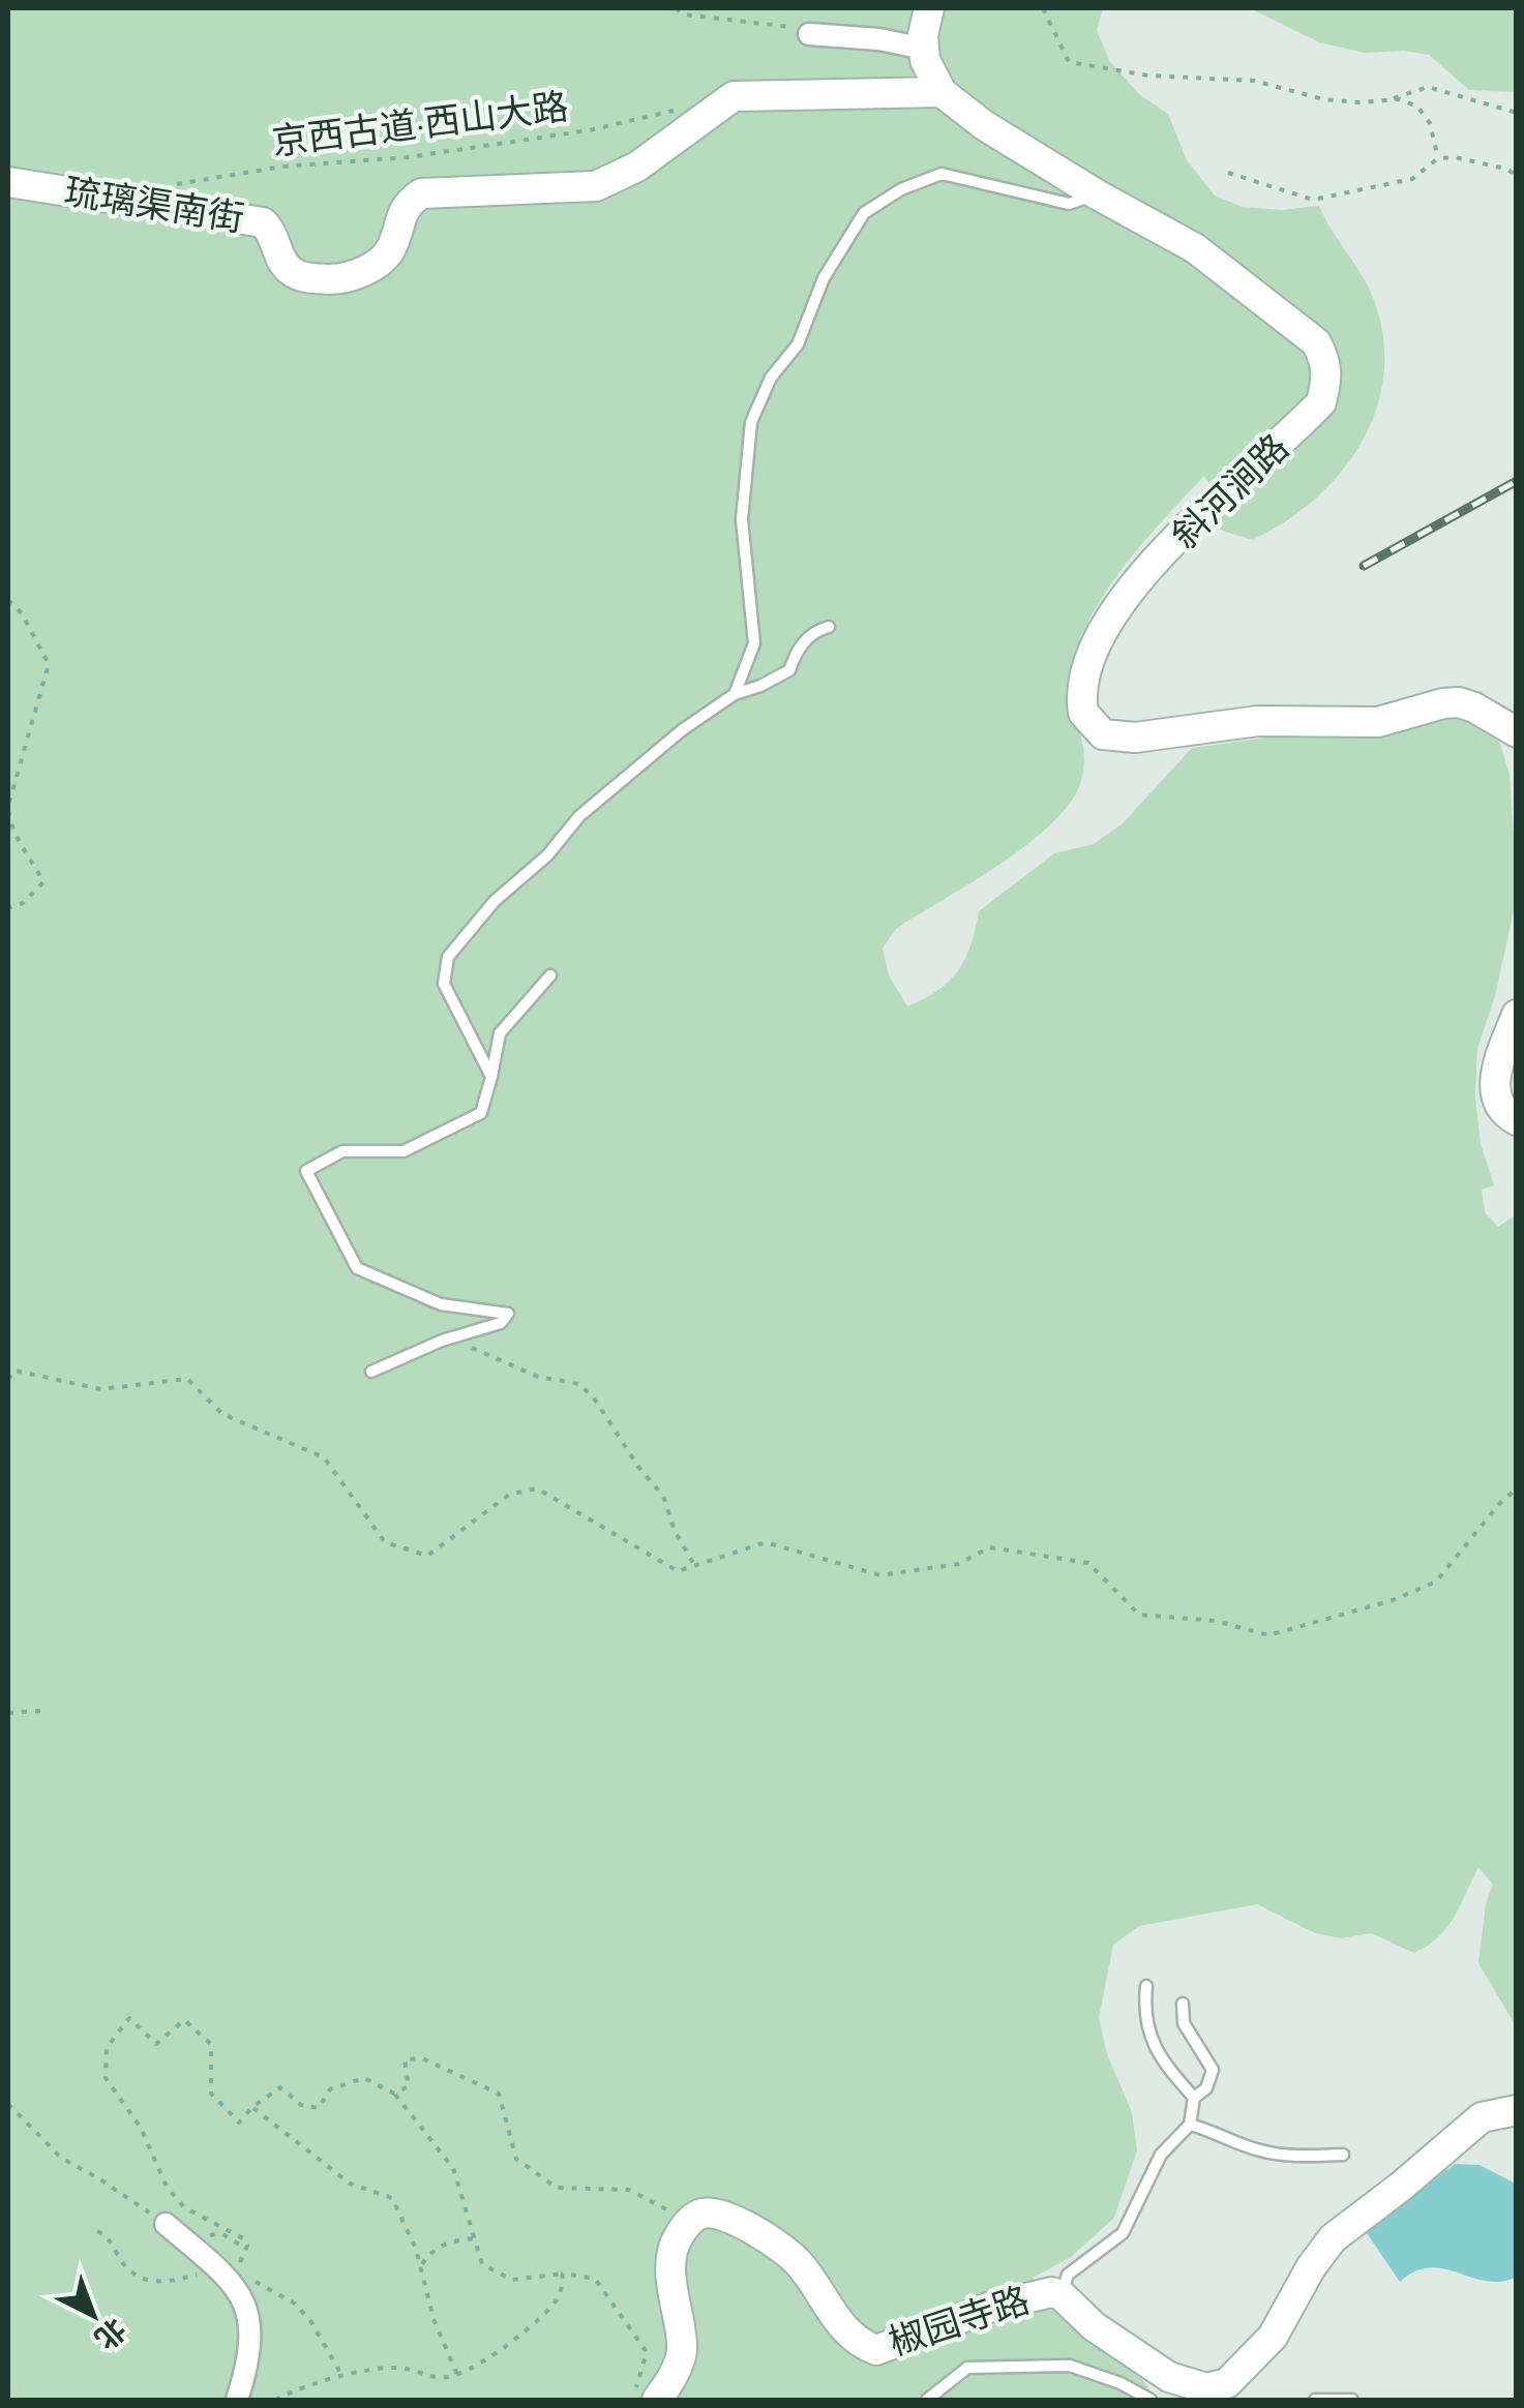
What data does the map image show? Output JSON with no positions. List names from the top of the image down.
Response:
{
  "streets": {
    "street": ["琉璃渠南街", "斜河涧路", "椒园寺路"],
    "path": ["京西古道·西山大路"]
  },
  "crossings": [
    ["琉璃渠南街", "斜河涧路"]
  ],
  "north": "bottom right"
}
